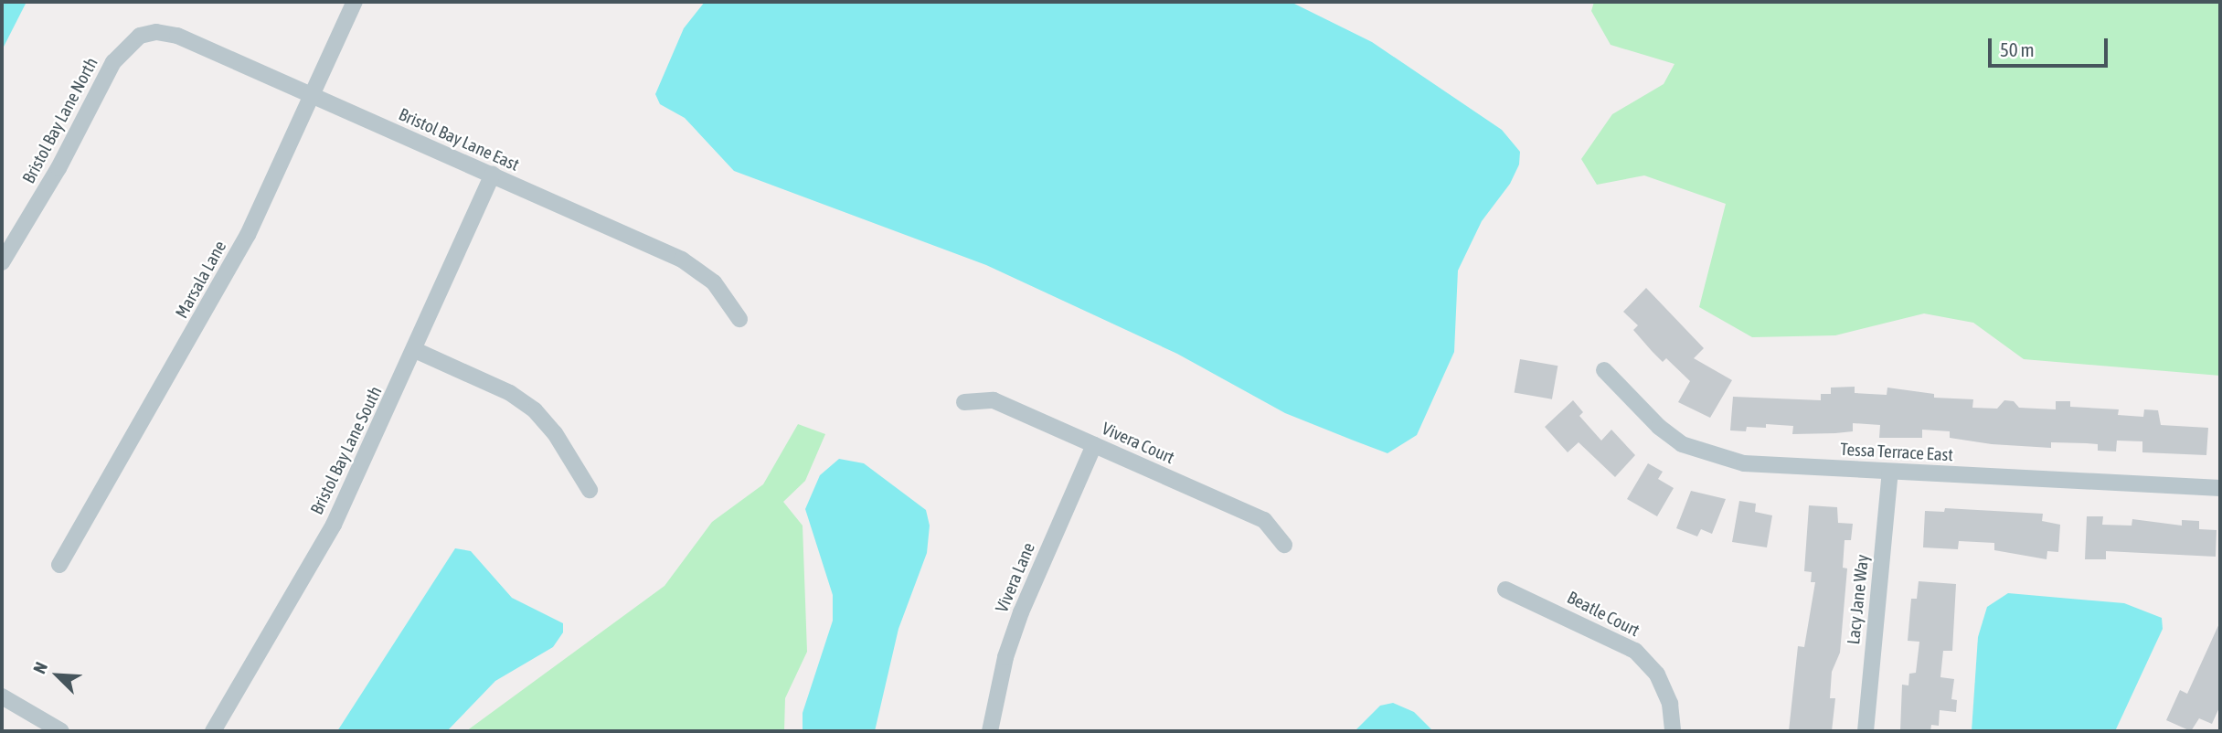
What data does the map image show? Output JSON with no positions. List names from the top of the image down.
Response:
{
  "streets": {
    "street": [
      "Bristol Bay Lane North",
      "Bristol Bay Lane East",
      "Marsala Lane",
      "Vivera Court",
      "Bristol Bay Lane South",
      "Tessa Terrace East",
      "Vivera Lane",
      "Lacy Jane Way",
      "Beatle Court"
    ]
  },
  "crossings": [
    ["Bristol Bay Lane North", "Bristol Bay Lane East"],
    ["Bristol Bay Lane East", "Marsala Lane"],
    ["Bristol Bay Lane East", "Bristol Bay Lane South"],
    ["Vivera Court", "Vivera Lane"],
    ["Tessa Terrace East", "Lacy Jane Way"]
  ],
  "scale_bar": "50 m",
  "north": "top left"
}
